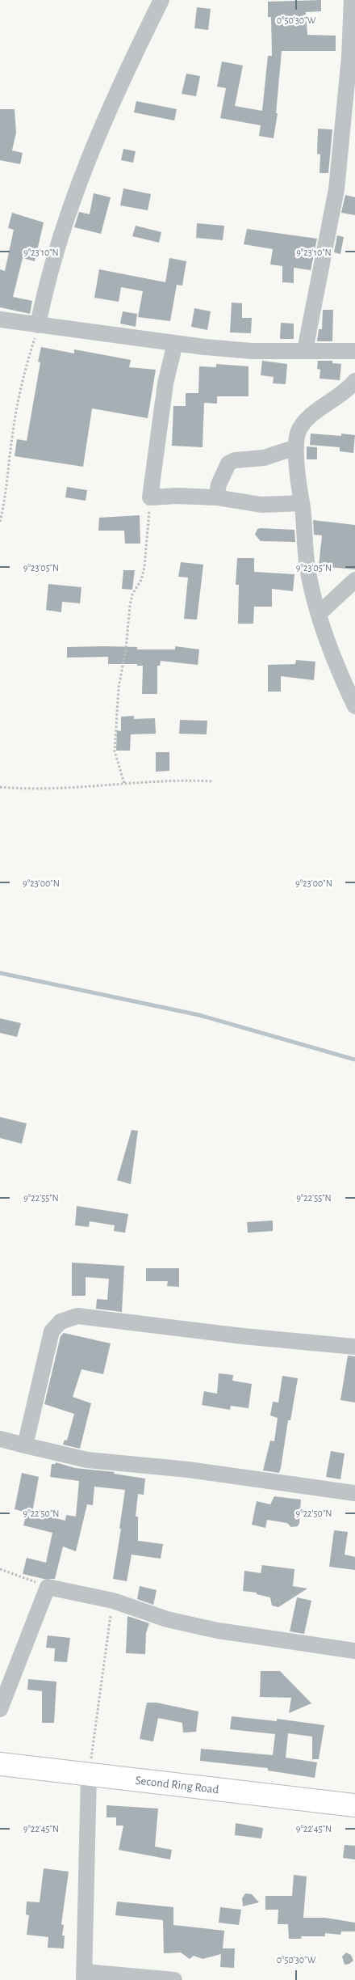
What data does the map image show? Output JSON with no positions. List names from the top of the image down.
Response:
{
  "streets": {
    "main road": ["Second Ring Road"]
  },
  "coordinates": [
    "0°50'30\"W",
    "9°23'10\"N",
    "9°23'05\"N",
    "9°23'00\"N",
    "9°22'55\"N",
    "9°22'50\"N",
    "9°22'45\"N"
  ]
}
